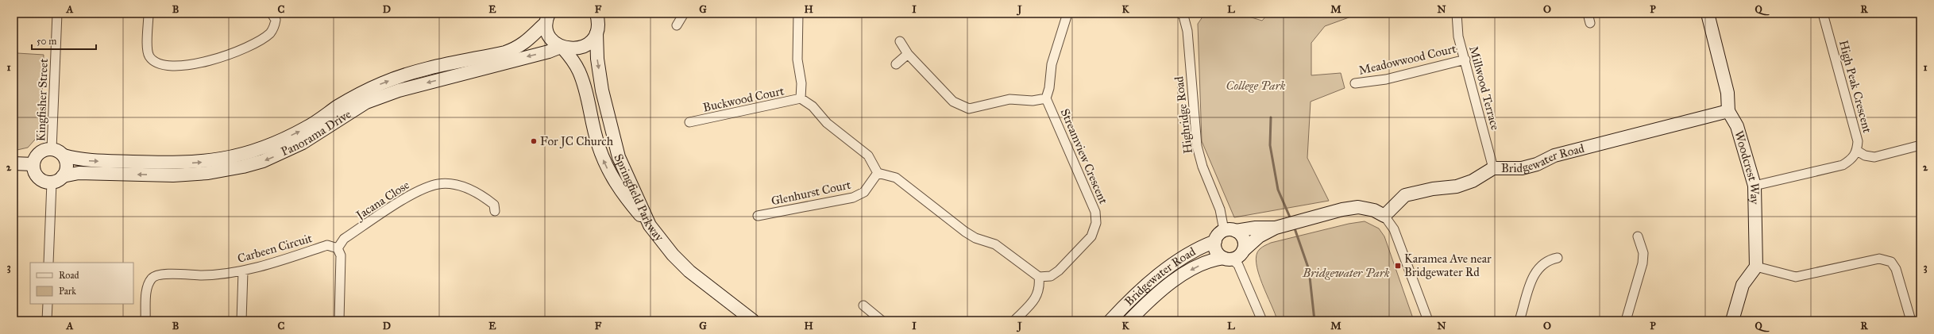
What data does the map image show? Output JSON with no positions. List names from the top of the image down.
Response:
{
  "streets": {
    "street": [
      "Meadowwood Court",
      "High Peak Crescent",
      "Millwood Terrace",
      "Buckwood Court",
      "Kingfisher Street",
      "Highridge Road",
      "Panorama Drive",
      "Streamview Crescent",
      "Bridgewater Road",
      "Woodcrest Way",
      "Glenhurst Court",
      "Springfield Parkway",
      "Jacana Close",
      "Carbeen Circuit"
    ]
  },
  "crossings": [
    ["Meadowwood Court", "Millwood Terrace"],
    ["High Peak Crescent", "Woodcrest Way"],
    ["Millwood Terrace", "Bridgewater Road"],
    ["Kingfisher Street", "Panorama Drive"],
    ["Highridge Road", "Bridgewater Road"],
    ["Bridgewater Road", "Woodcrest Way"],
    ["Jacana Close", "Carbeen Circuit"]
  ],
  "parks": ["College Park", "Bridgewater Park"],
  "places": {
    "other": ["For JC Church"],
    "transit": ["Karamea Ave near Bridgewater Rd"]
  },
  "legend": ["Road", "Park"],
  "scale_bar": "50 m",
  "grid": {
    "columns": [
      "A",
      "B",
      "C",
      "D",
      "E",
      "F",
      "G",
      "H",
      "I",
      "J",
      "K",
      "L",
      "M",
      "N",
      "O",
      "P",
      "Q",
      "R"
    ],
    "rows": ["1", "2", "3"]
  }
}
